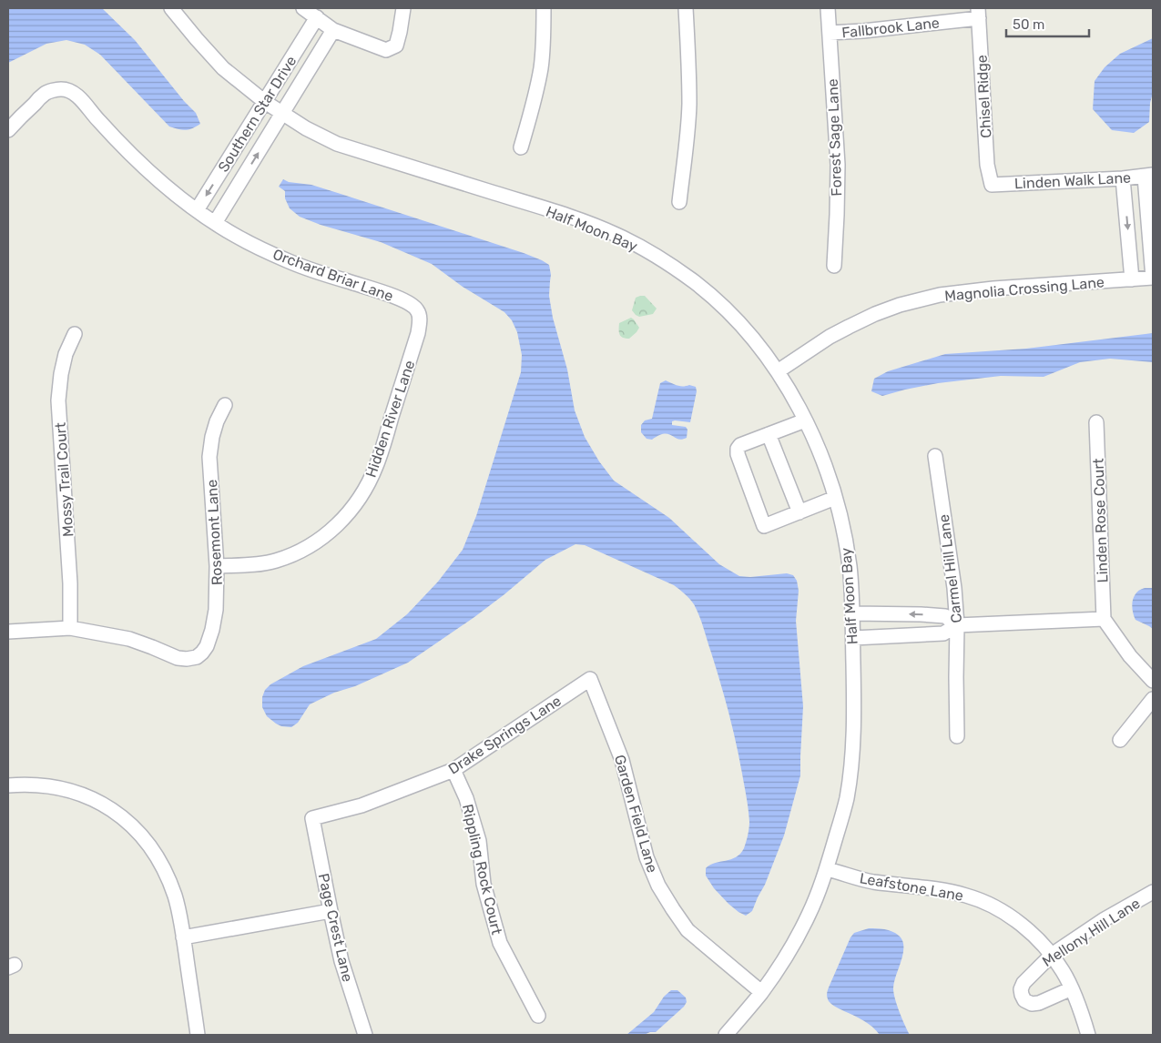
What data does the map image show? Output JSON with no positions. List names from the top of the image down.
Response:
{
  "streets": {
    "street": [
      "Fallbrook Lane",
      "Chisel Ridge",
      "Southern Star Drive",
      "Forest Sage Lane",
      "Linden Walk Lane",
      "Half Moon Bay",
      "Orchard Briar Lane",
      "Magnolia Crossing Lane",
      "Hidden River Lane",
      "Mossy Trail Court",
      "Linden Rose Court",
      "Rosemont Lane",
      "Carmel Hill Lane",
      "Drake Springs Lane",
      "Garden Field Lane",
      "Rippling Rock Court",
      "Leafstone Lane",
      "Page Crest Lane",
      "Mellony Hill Lane"
    ]
  },
  "crossings": [
    ["Fallbrook Lane", "Chisel Ridge"],
    ["Fallbrook Lane", "Forest Sage Lane"],
    ["Chisel Ridge", "Linden Walk Lane"],
    ["Southern Star Drive", "Half Moon Bay"],
    ["Southern Star Drive", "Orchard Briar Lane"],
    ["Half Moon Bay", "Magnolia Crossing Lane"],
    ["Half Moon Bay", "Garden Field Lane"],
    ["Half Moon Bay", "Leafstone Lane"],
    ["Orchard Briar Lane", "Hidden River Lane"],
    ["Hidden River Lane", "Rosemont Lane"],
    ["Mossy Trail Court", "Rosemont Lane"],
    ["Drake Springs Lane", "Garden Field Lane"],
    ["Drake Springs Lane", "Rippling Rock Court"],
    ["Drake Springs Lane", "Page Crest Lane"],
    ["Leafstone Lane", "Mellony Hill Lane"]
  ],
  "scale_bar": "50 m"
}
